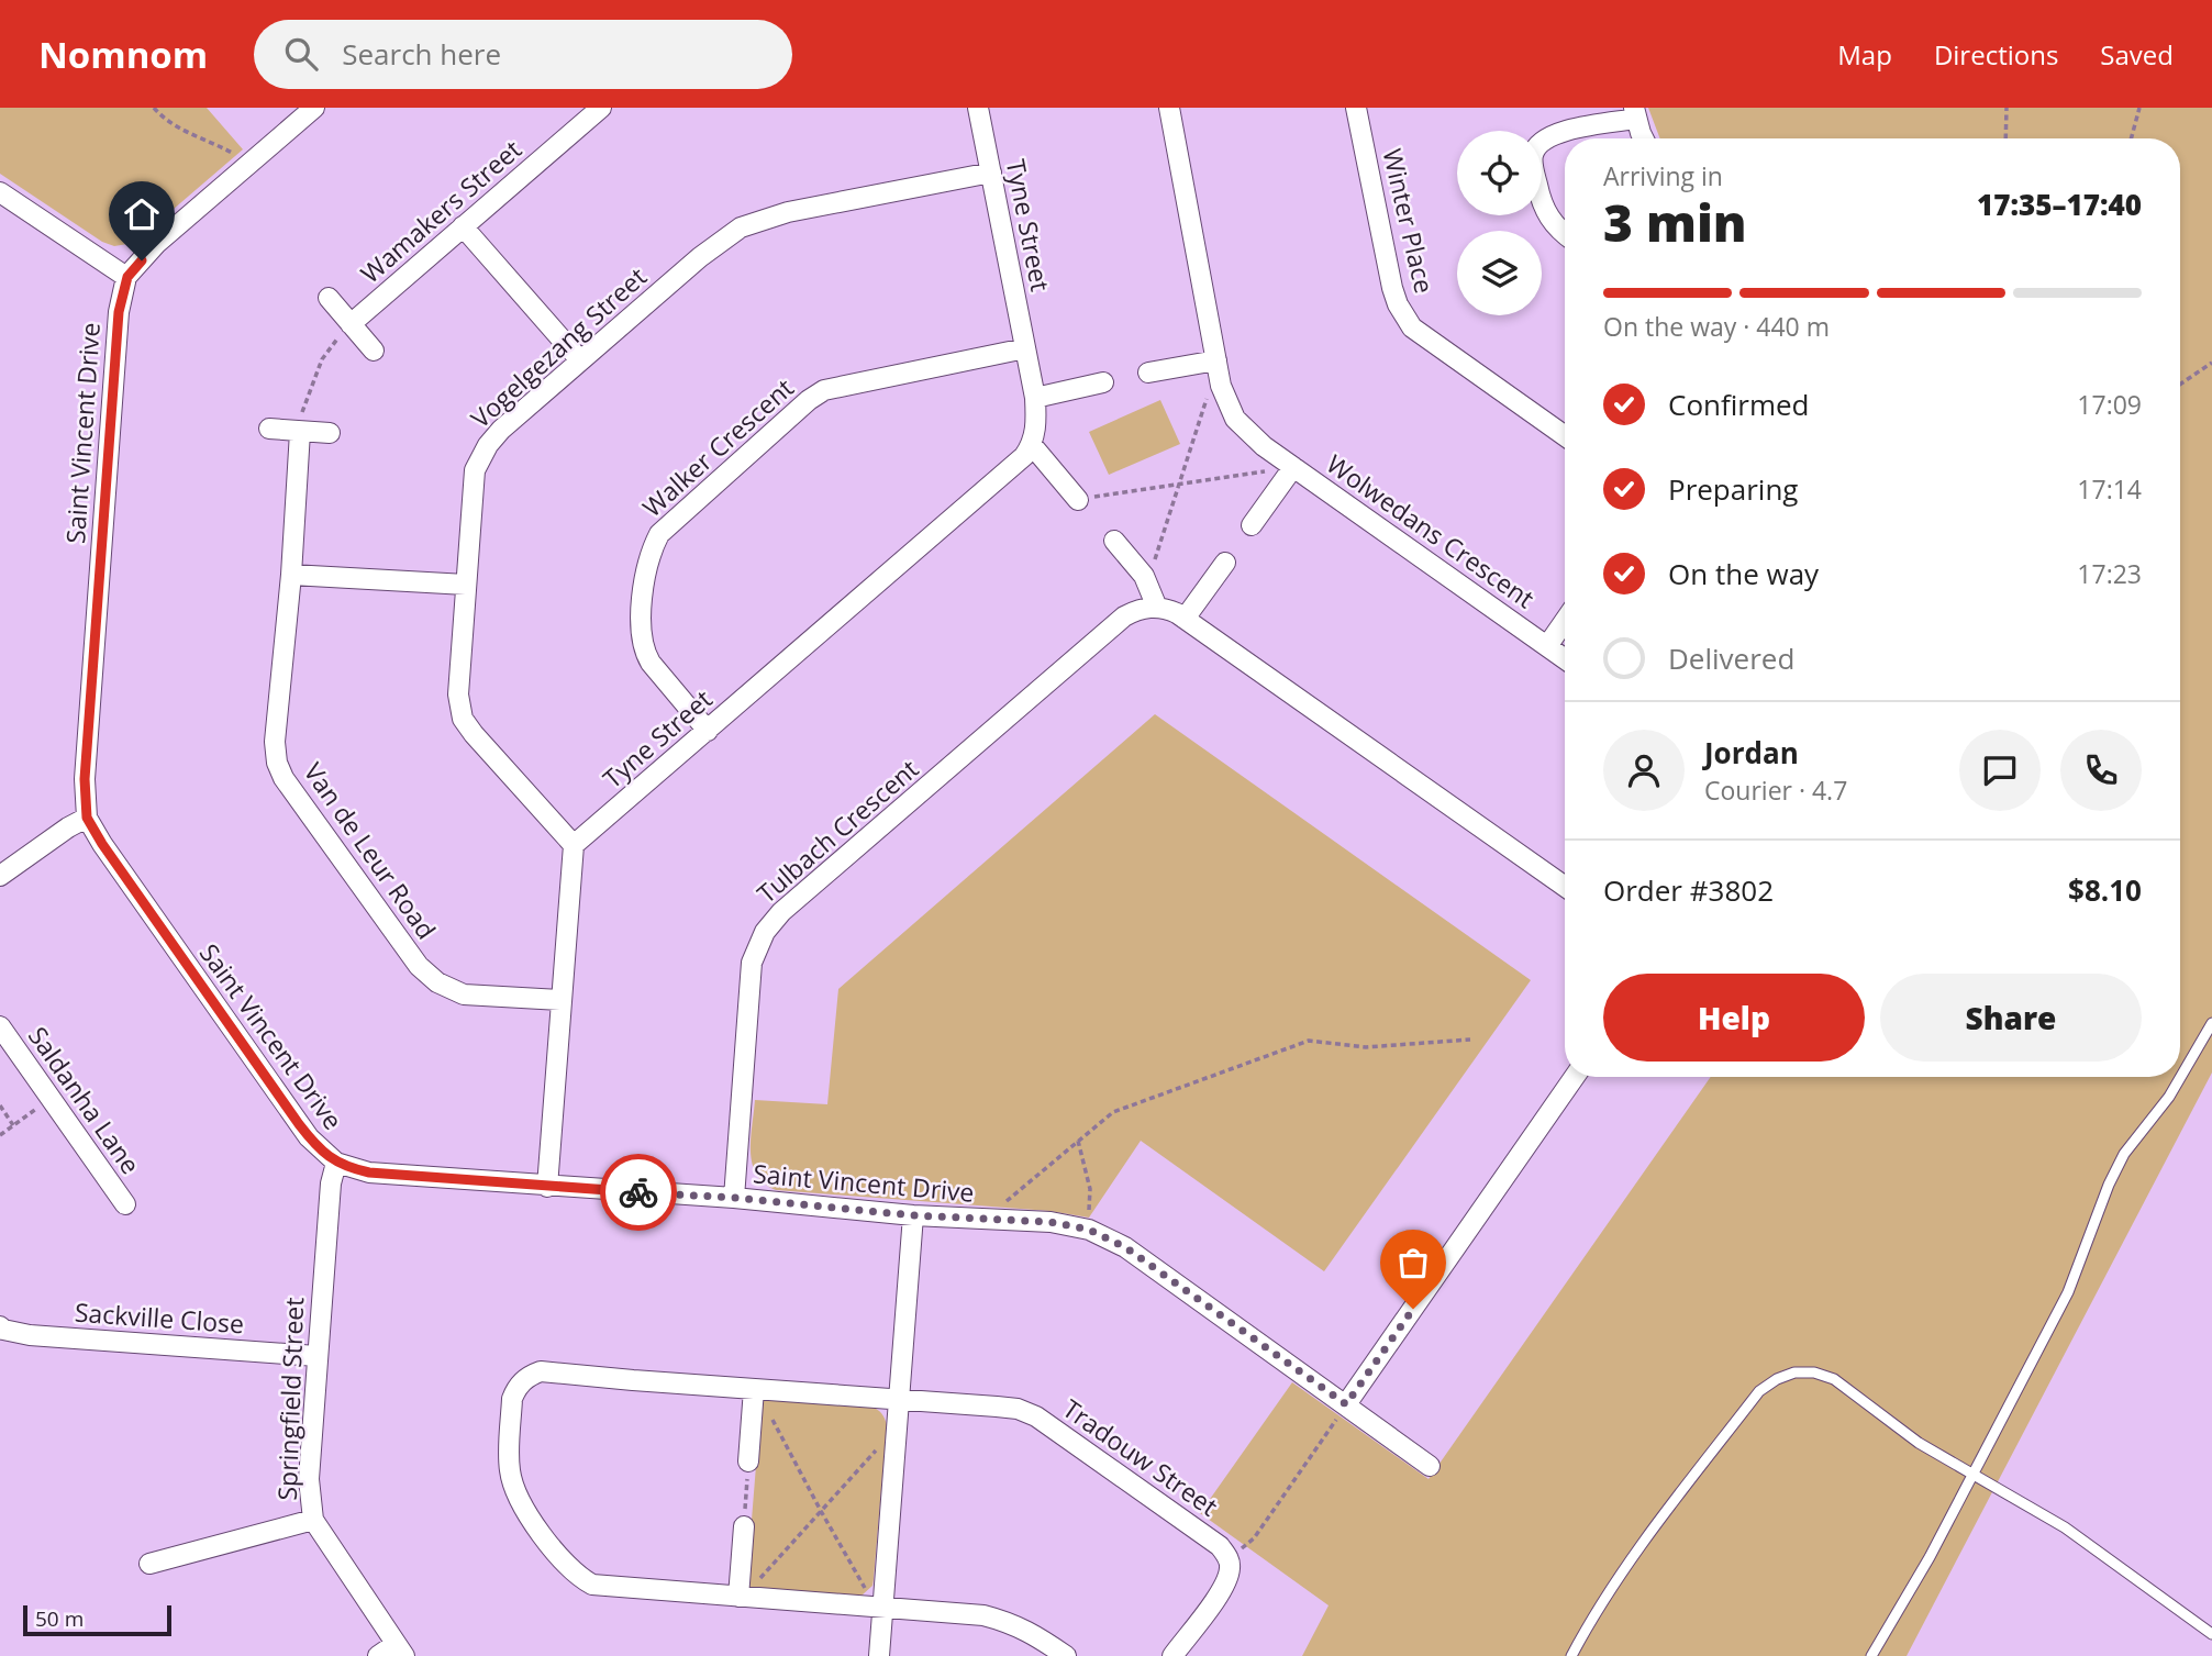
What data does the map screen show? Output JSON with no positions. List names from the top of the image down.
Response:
{
  "streets": {
    "street": [
      "Wamakers Street",
      "Winter Place",
      "Tyne Street",
      "Vogelgezang Street",
      "Saint Vincent Drive",
      "Walker Crescent",
      "Wolwedans Crescent",
      "Tulbach Crescent",
      "Van de Leur Road",
      "Saldanha Lane",
      "Sackville Close",
      "Springfield Street",
      "Tradouw Street"
    ]
  },
  "crossings": [
    ["Tyne Street", "Vogelgezang Street"],
    ["Tyne Street", "Walker Crescent"],
    ["Saint Vincent Drive", "Tulbach Crescent"],
    ["Saint Vincent Drive", "Springfield Street"],
    ["Sackville Close", "Springfield Street"]
  ],
  "scale_bar": "50 m",
  "page": {
    "header": "Nomnom",
    "search": "Search here",
    "nav": ["Map", "Directions", "Saved"],
    "heading": ["3 min", "Arriving in", "17:35–17:40"],
    "panel": [
      "Jordan",
      "Courier · 4.7",
      "Order #3802",
      "$8.10"
    ],
    "bar": "On the way · 440 m",
    "list": [
      ["Confirmed", "17:09"],
      ["Preparing", "17:14"],
      ["On the way", "17:23"],
      "Delivered"
    ],
    "buttons": ["Help", "Share"],
    "scale": "50 m"
  }
}
